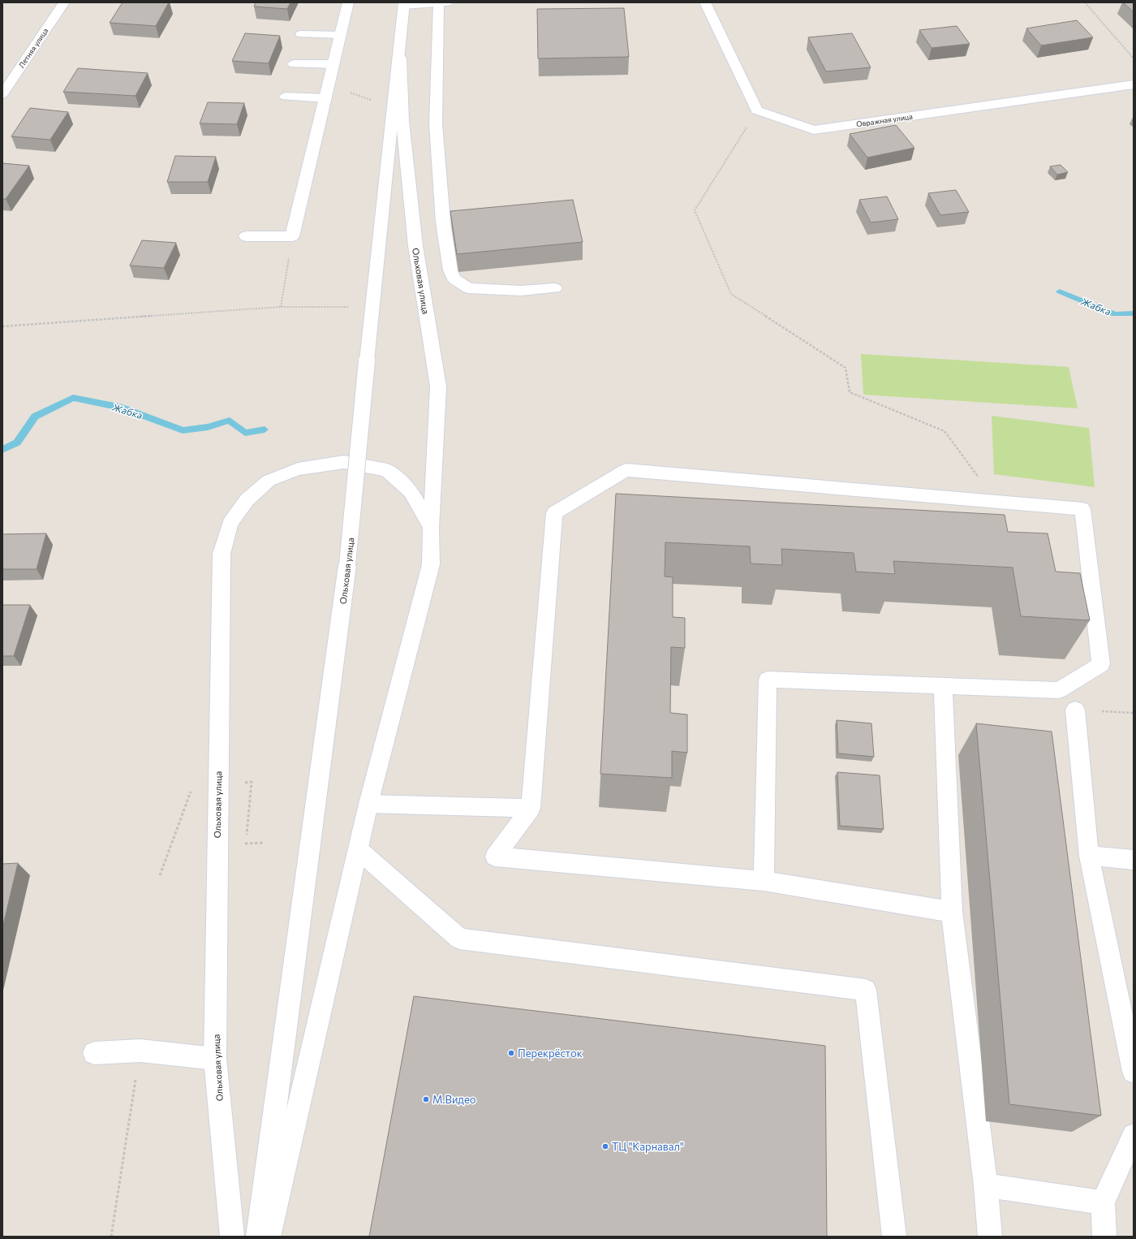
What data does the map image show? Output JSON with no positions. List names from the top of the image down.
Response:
{
  "streets": {
    "street": ["Летняя улица", "Овражная улица", "Ольховая улица"]
  },
  "water": ["Жабка"],
  "places": ["Перекрёсток", "М.Видео", "ТЦ \"Карнавал\""]
}
